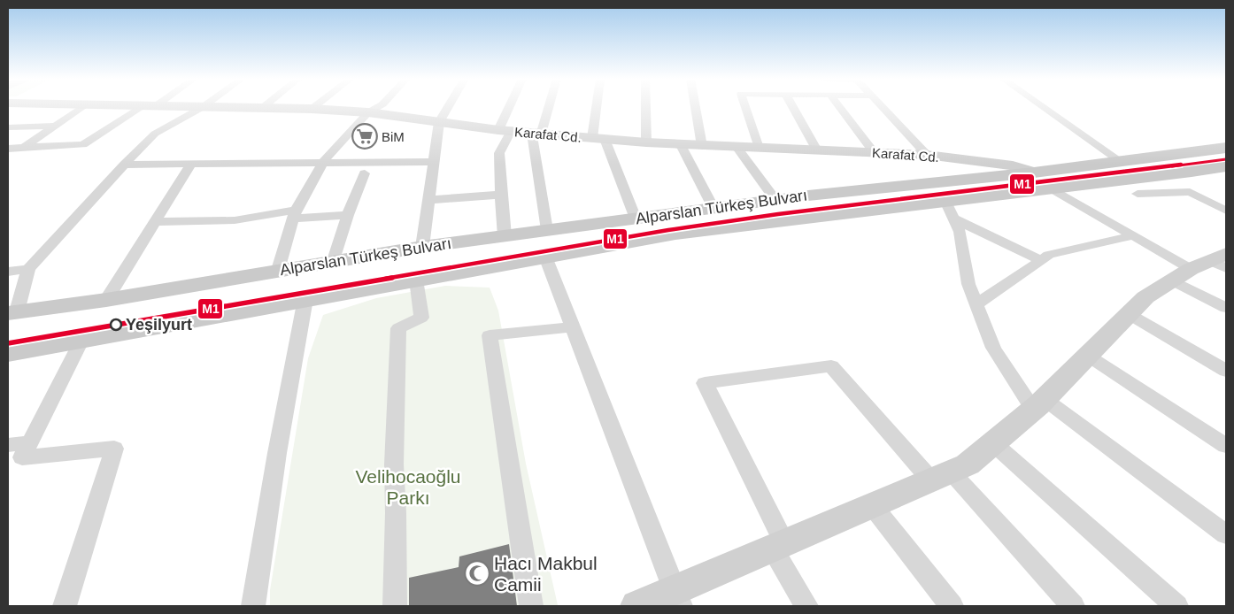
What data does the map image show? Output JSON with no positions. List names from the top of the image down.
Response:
{
  "streets": {
    "main road": ["Karafat Cd.", "Alparslan Türkeş Bulvarı"]
  },
  "crossings": [
    ["Karafat Cd.", "Alparslan Türkeş Bulvarı"]
  ],
  "parks": ["Velihocaoğlu Parkı"],
  "places": {
    "supermarket": ["BiM"],
    "other": ["Yeşilyurt"],
    "mosque": ["Hacı Makbul Camii"]
  },
  "lines": ["transit line M1"]
}
